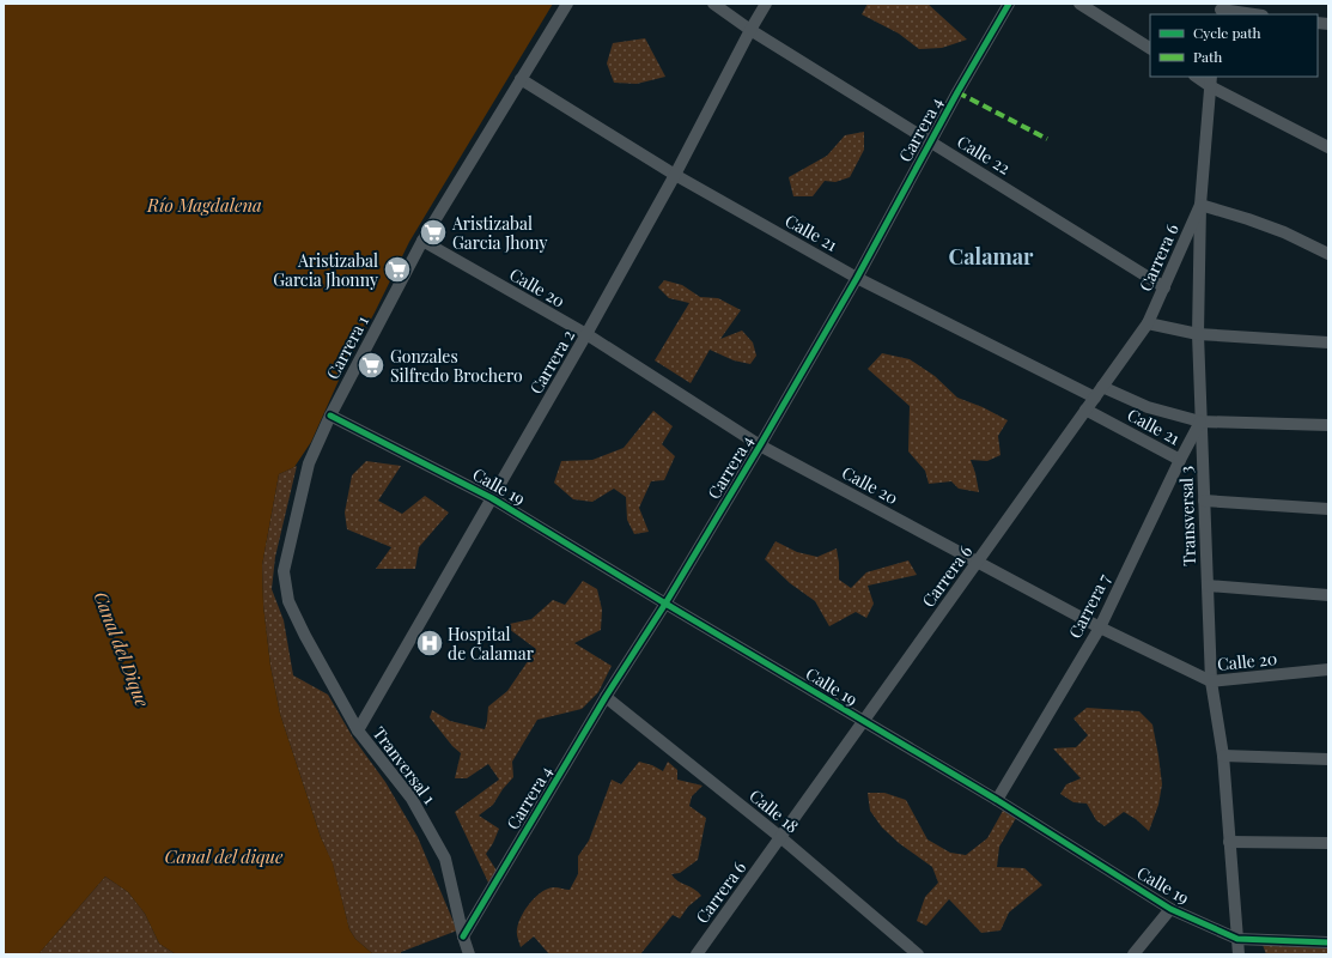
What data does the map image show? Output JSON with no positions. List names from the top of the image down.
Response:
{
  "streets": {
    "street": [
      "Carrera 4",
      "Calle 22",
      "Calle 21",
      "Carrera 6",
      "Calle 20",
      "Carrera 1",
      "Carrera 2",
      "Calle 19",
      "Transversal 3",
      "Carrera 7",
      "Tranversal 1",
      "Calle 18"
    ]
  },
  "crossings": [
    ["Carrera 4", "Calle 22"],
    ["Carrera 4", "Calle 21"],
    ["Carrera 4", "Calle 20"],
    ["Carrera 4", "Calle 19"],
    ["Carrera 4", "Tranversal 1"],
    ["Carrera 4", "Calle 18"],
    ["Calle 22", "Carrera 6"],
    ["Calle 22", "Carrera 2"],
    ["Calle 21", "Carrera 6"],
    ["Calle 21", "Carrera 1"],
    ["Calle 21", "Carrera 2"],
    ["Calle 21", "Carrera 7"],
    ["Carrera 6", "Calle 20"],
    ["Carrera 6", "Calle 19"],
    ["Carrera 6", "Transversal 3"],
    ["Carrera 6", "Calle 18"],
    ["Calle 20", "Carrera 1"],
    ["Calle 20", "Carrera 2"],
    ["Calle 20", "Transversal 3"],
    ["Calle 20", "Carrera 7"],
    ["Carrera 1", "Carrera 2"],
    ["Carrera 1", "Calle 19"],
    ["Carrera 1", "Tranversal 1"],
    ["Carrera 2", "Calle 19"],
    ["Carrera 2", "Tranversal 1"],
    ["Calle 19", "Transversal 3"],
    ["Calle 19", "Carrera 7"],
    ["Transversal 3", "Carrera 7"]
  ],
  "districts": ["Calamar"],
  "water": ["Río Magdalena", "Canal del Dique", "Canal del dique"],
  "places": {
    "supermarket": ["Aristizabal Garcia Jhony", "Aristizabal Garcia Jhonny", "Gonzales Silfredo Brochero"],
    "hospital": ["Hospital de Calamar"]
  },
  "legend": ["Cycle path", "Path"]
}
